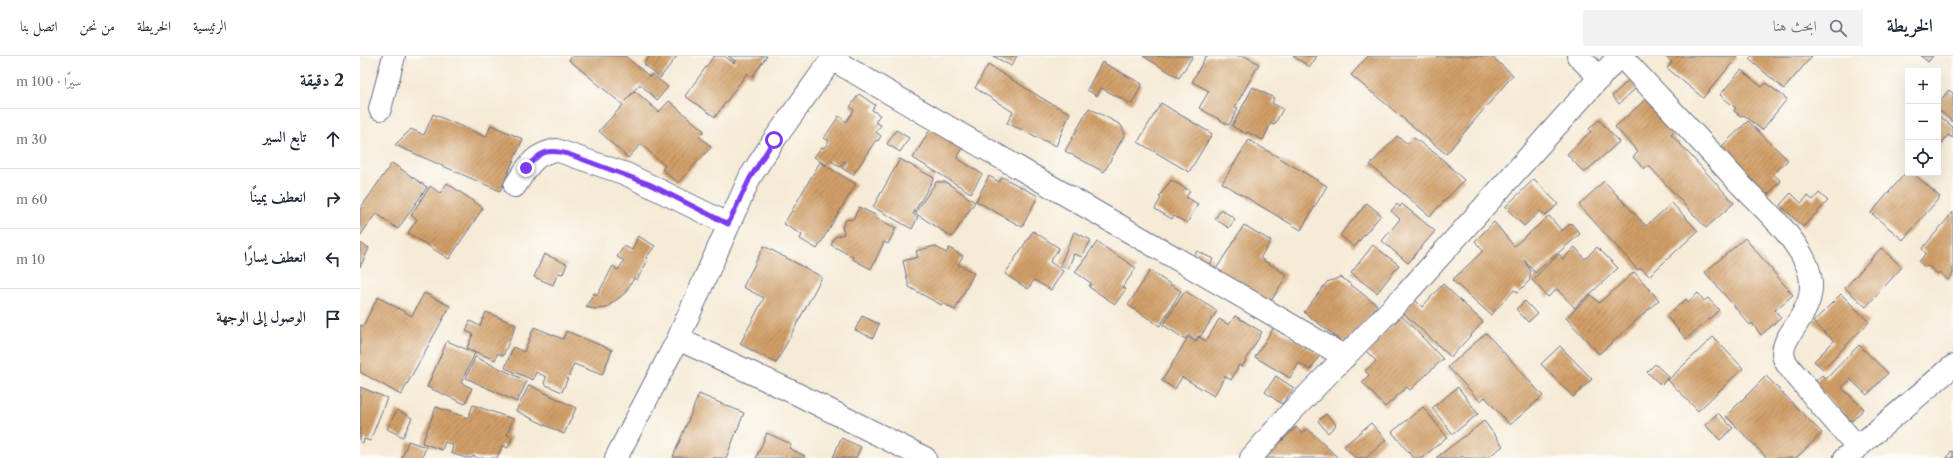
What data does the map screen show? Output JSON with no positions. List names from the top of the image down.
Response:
{
  "page": {
    "header": "الخريطة",
    "search": "ابحث هنا",
    "nav": [
      "الرئيسية",
      "الخريطة",
      "من نحن",
      "اتصل بنا"
    ],
    "heading": ["2 دقيقة", "سيرًا · 100 m"],
    "map_buttons": ["+", "−"],
    "list": [
      ["تابع السير", "30 m"],
      ["انعطف يمينًا", "60 m"],
      ["انعطف يسارًا", "10 m"],
      "الوصول إلى الوجهة"
    ]
  }
}
